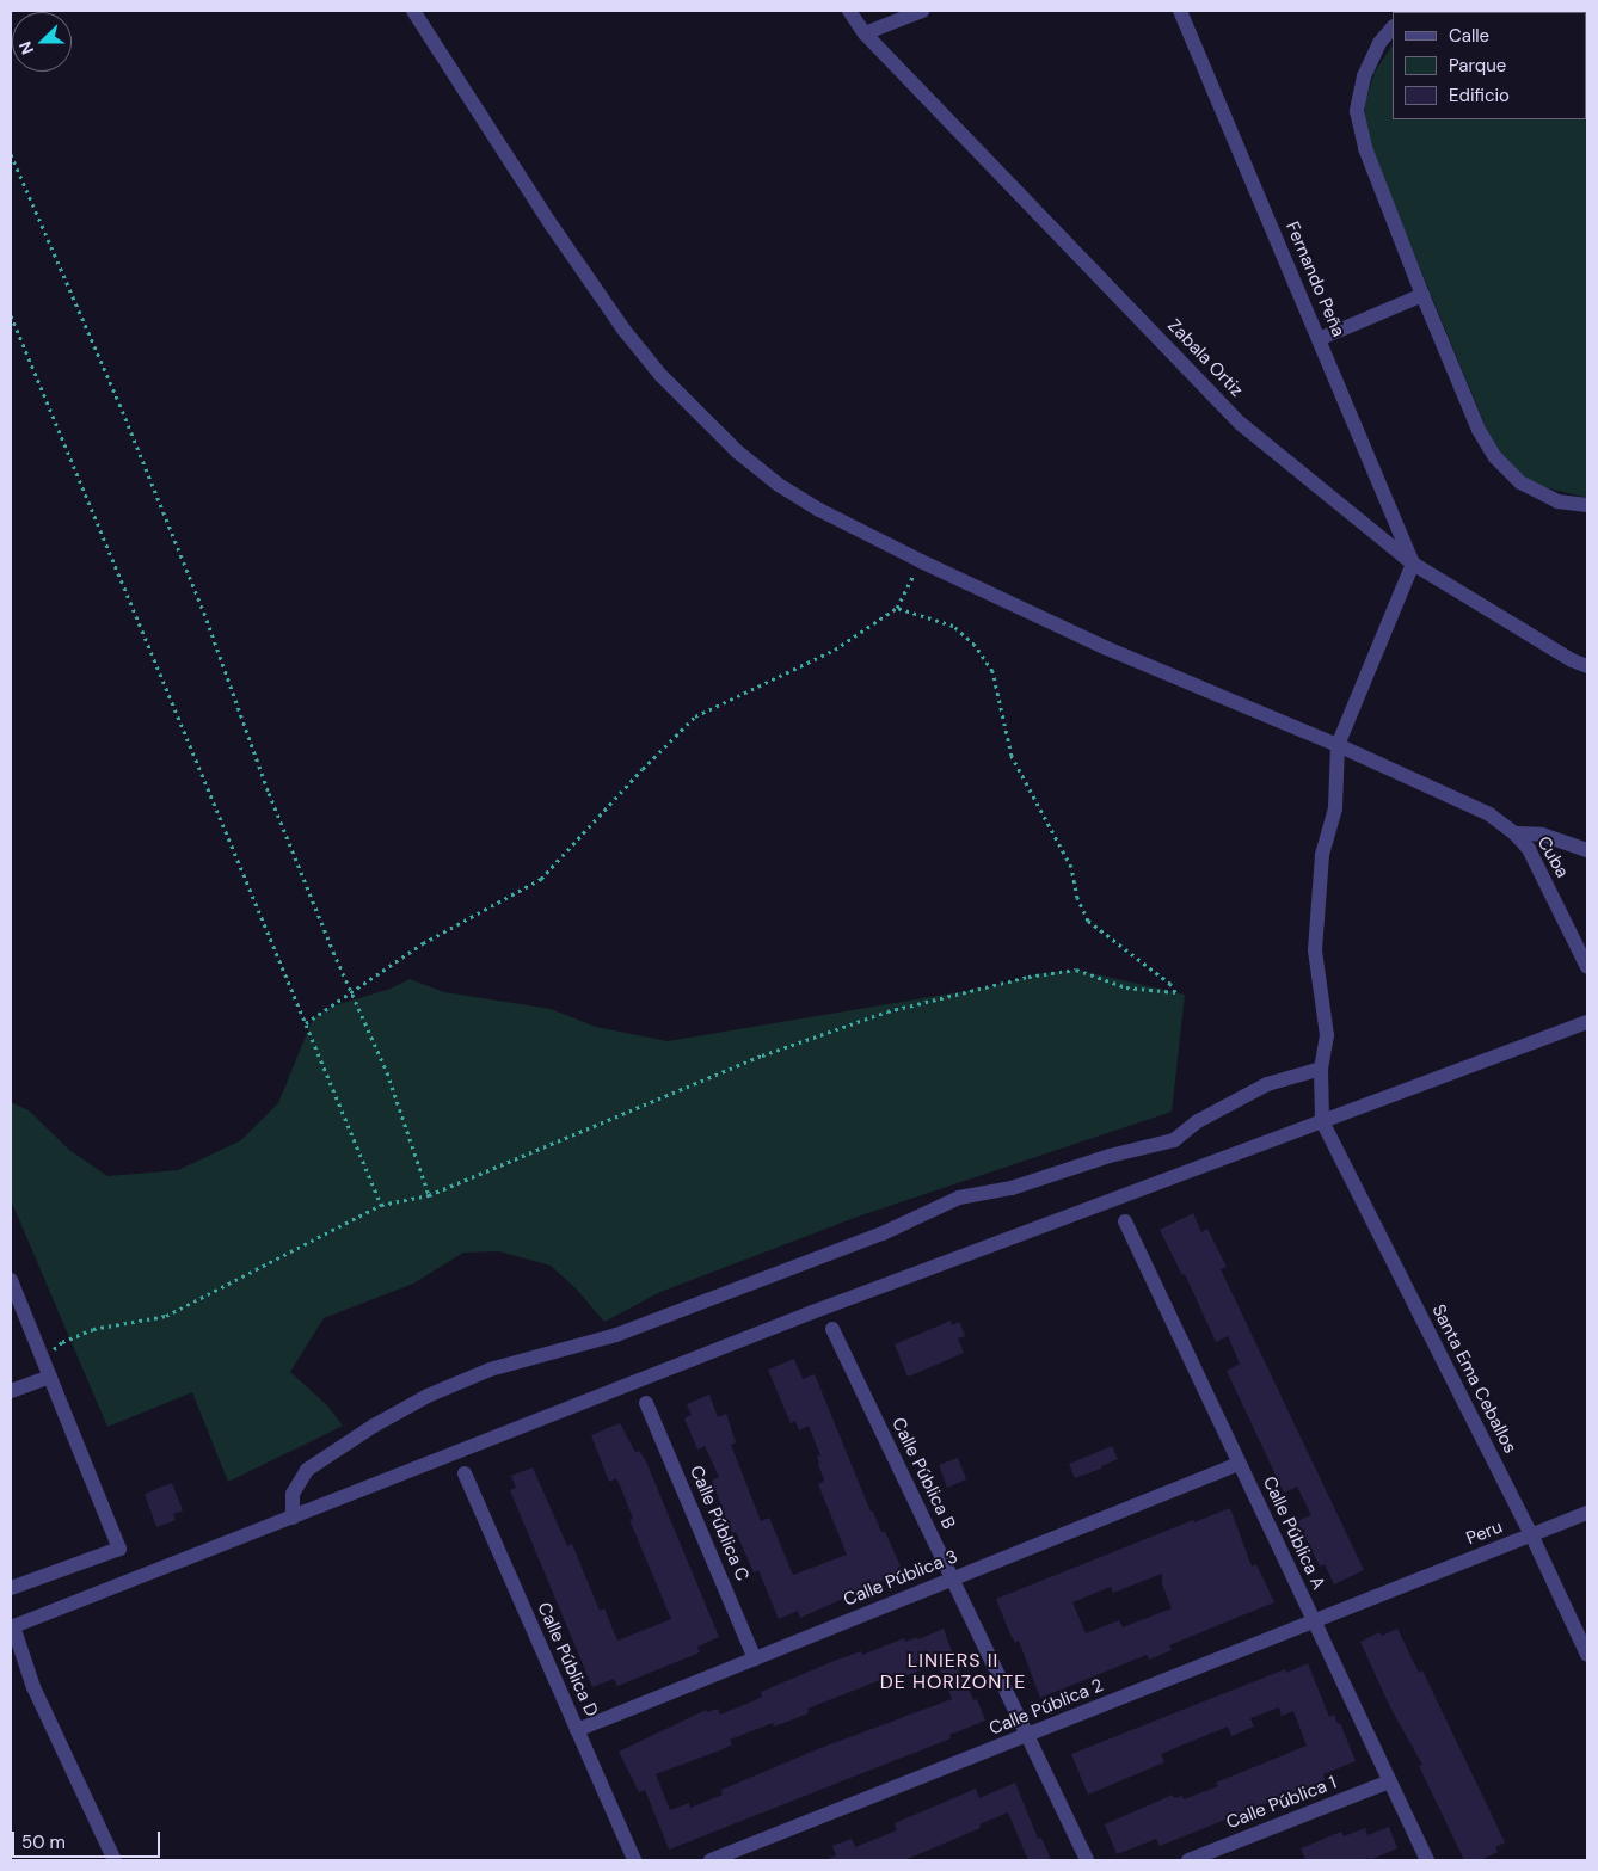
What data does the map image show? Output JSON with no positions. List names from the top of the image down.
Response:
{
  "streets": {
    "street": [
      "Fernando Peña",
      "Zabala Ortiz",
      "Cuba",
      "Santa Ema Ceballos",
      "Calle Pública B",
      "Calle Pública C",
      "Calle Pública A",
      "Peru",
      "Calle Pública 3",
      "Calle Pública D",
      "Calle Pública 2",
      "Calle Pública 1"
    ]
  },
  "crossings": [
    ["Fernando Peña", "Zabala Ortiz"],
    ["Santa Ema Ceballos", "Peru"],
    ["Calle Pública B", "Calle Pública 3"],
    ["Calle Pública B", "Calle Pública 2"],
    ["Calle Pública C", "Calle Pública 3"],
    ["Calle Pública A", "Calle Pública 3"],
    ["Calle Pública A", "Calle Pública 2"],
    ["Calle Pública A", "Calle Pública 1"],
    ["Peru", "Calle Pública 2"],
    ["Calle Pública 3", "Calle Pública D"]
  ],
  "districts": ["LINIERS II DE HORIZONTE"],
  "legend": ["Calle", "Parque", "Edificio"],
  "scale_bar": "50 m",
  "north": "left"
}
